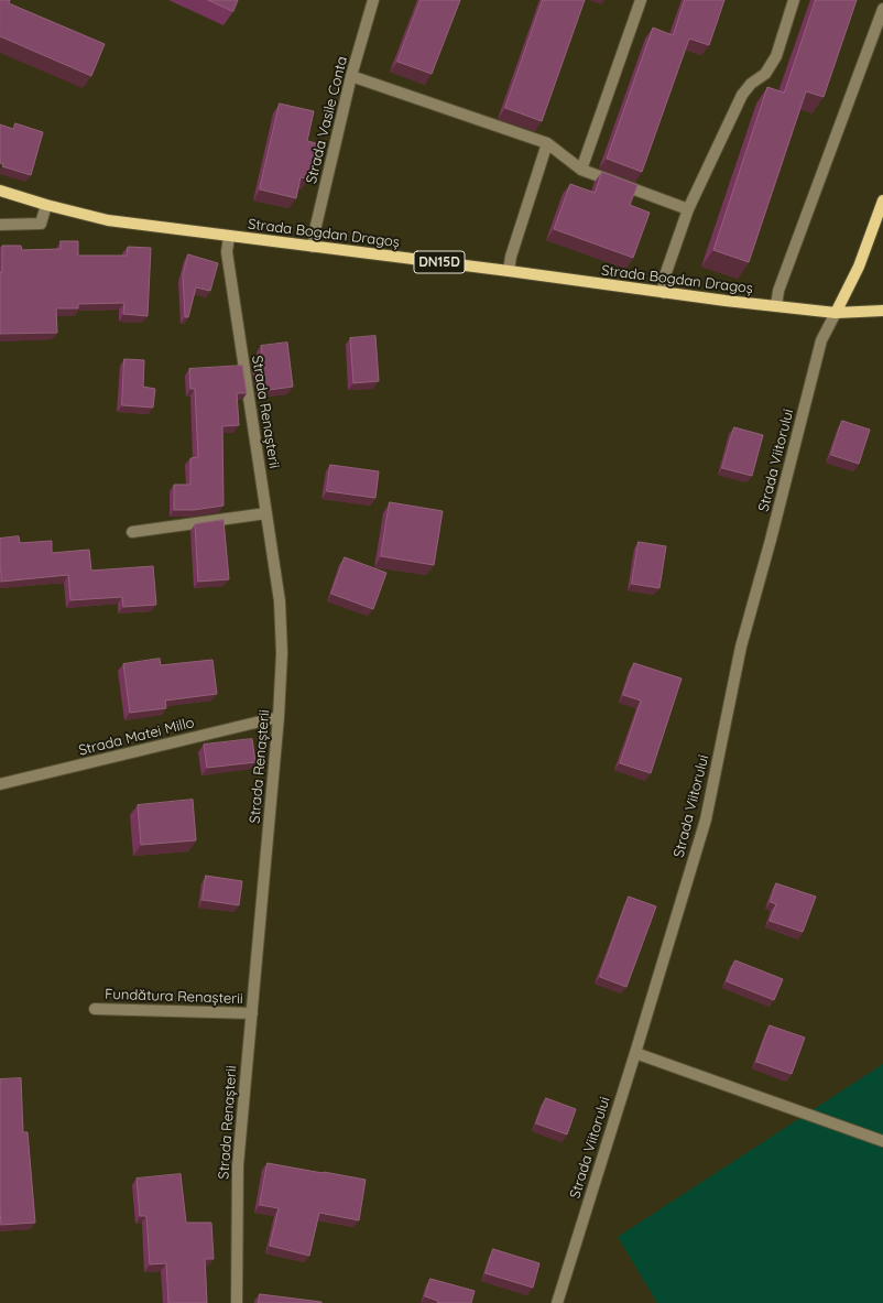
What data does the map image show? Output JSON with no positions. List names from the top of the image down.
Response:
{
  "streets": {
    "main road": ["Strada Bogdan Dragoș", "DN15D"],
    "street": [
      "Strada Vasile Conta",
      "Strada Renașterii",
      "Strada Viitorului",
      "Strada Matei Millo",
      "Fundătura Renașterii"
    ]
  },
  "crossings": [
    ["Strada Vasile Conta", "Strada Bogdan Dragoș"],
    ["Strada Bogdan Dragoș", "Strada Renașterii"],
    ["Strada Bogdan Dragoș", "Strada Viitorului"],
    ["Strada Renașterii", "Strada Matei Millo"],
    ["Strada Renașterii", "Fundătura Renașterii"]
  ]
}
